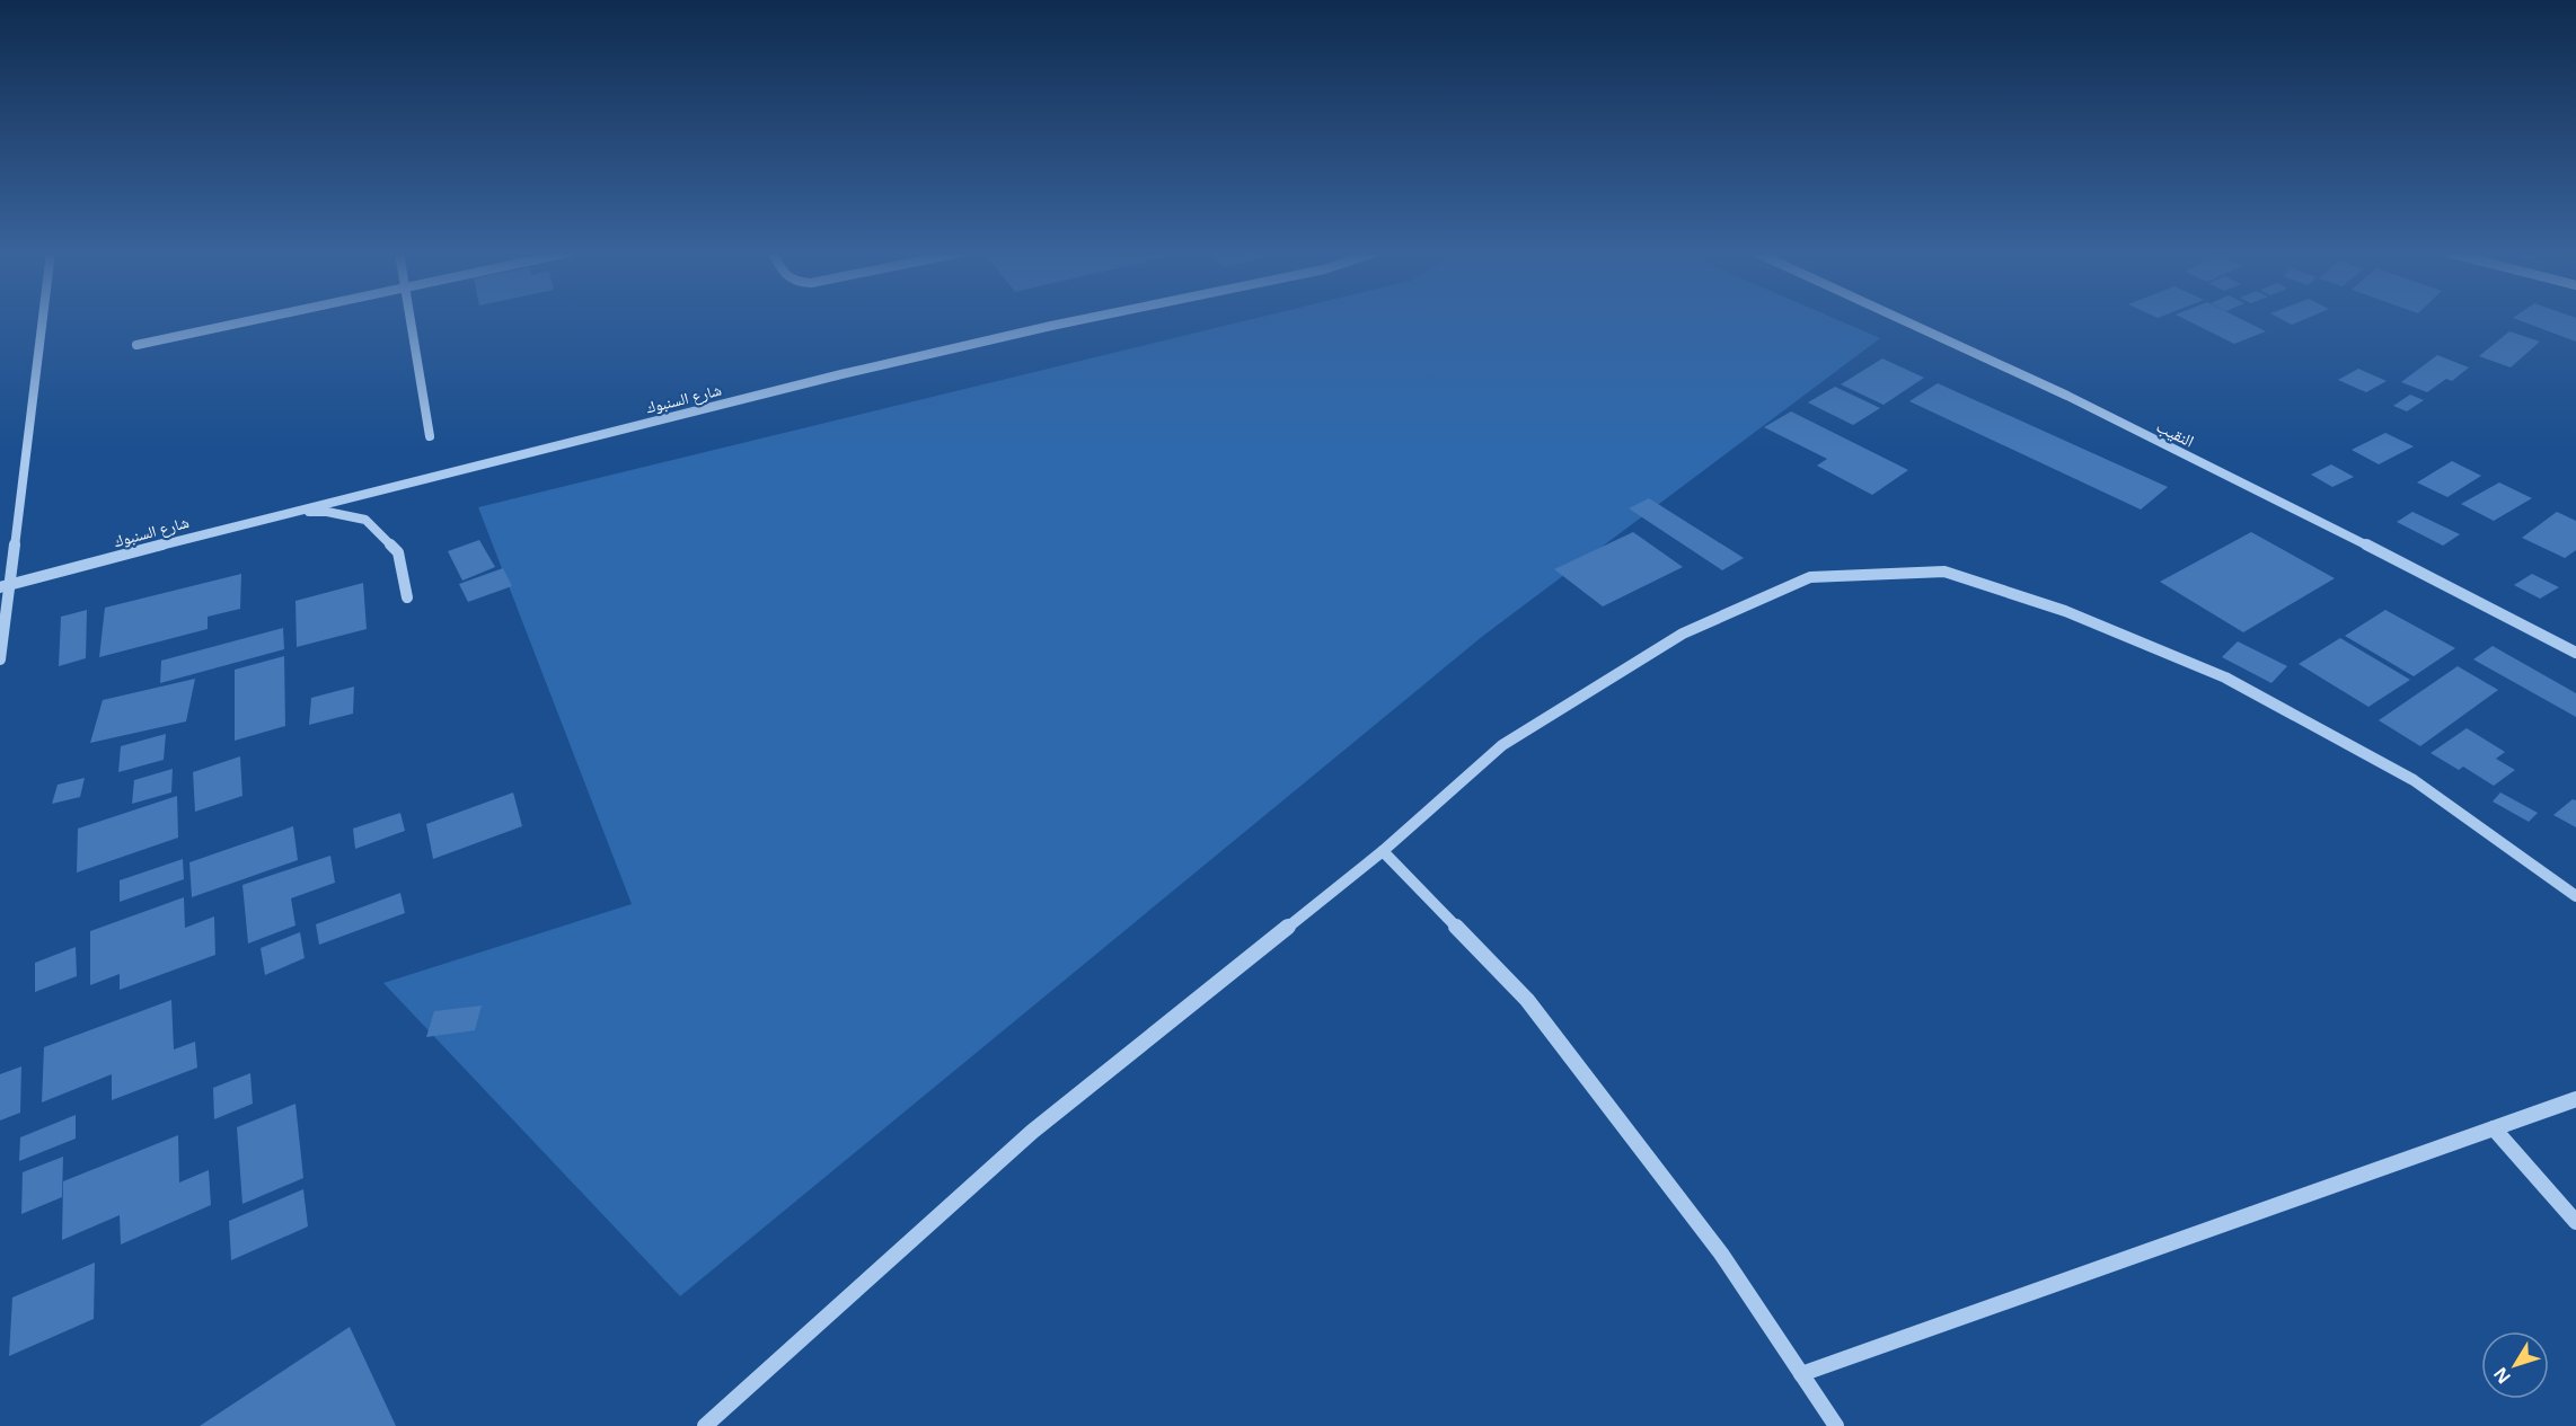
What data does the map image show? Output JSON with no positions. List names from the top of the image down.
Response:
{
  "streets": {
    "street": ["شارع السنبوك", "النقيب"]
  },
  "north": "bottom left"
}
